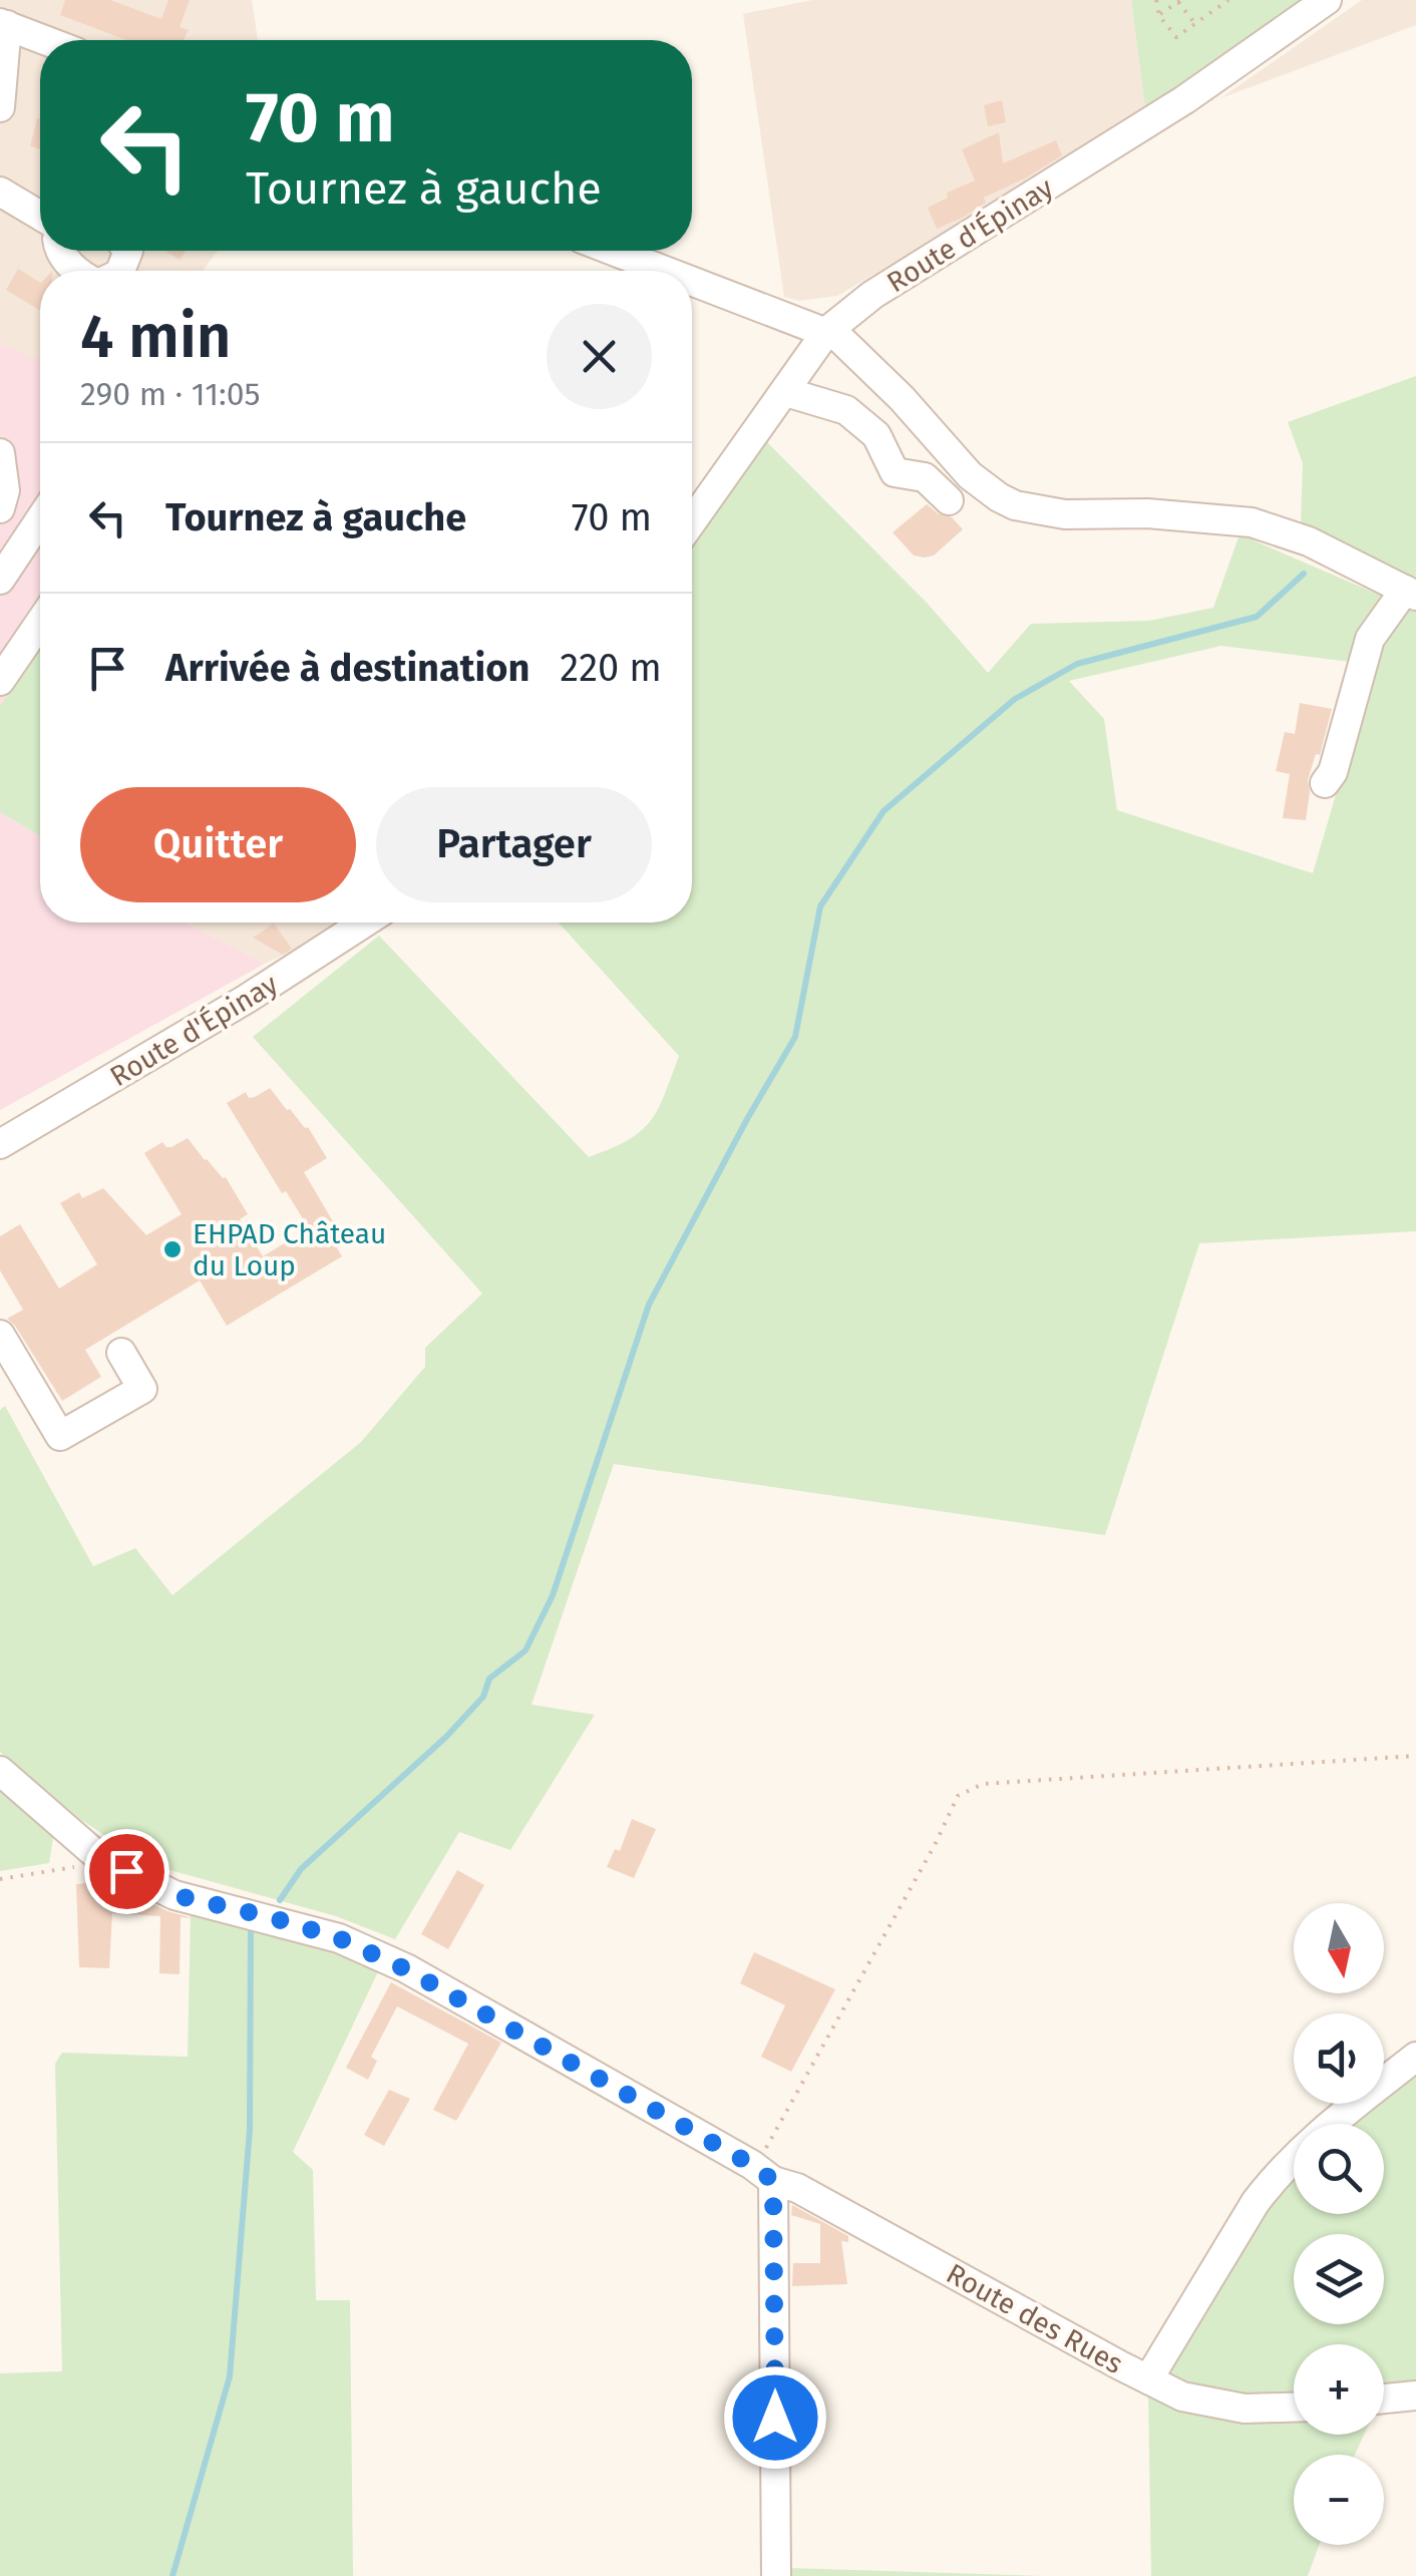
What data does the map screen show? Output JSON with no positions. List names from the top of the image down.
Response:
{
  "streets": {
    "street": ["Route d'Épinay", "Route des Rues"]
  },
  "places": ["EHPAD Château du Loup"],
  "north": "bottom",
  "page": {
    "turn": ["70 m", "Tournez à gauche"],
    "heading": ["4 min", "290 m · 11:05"],
    "list": [
      {
        "name": "Tournez à gauche",
        "value": "70 m"
      },
      {
        "name": "Arrivée à destination",
        "value": "220 m"
      }
    ],
    "buttons": ["Quitter", "Partager"],
    "map_buttons": ["+", "−"]
  }
}
